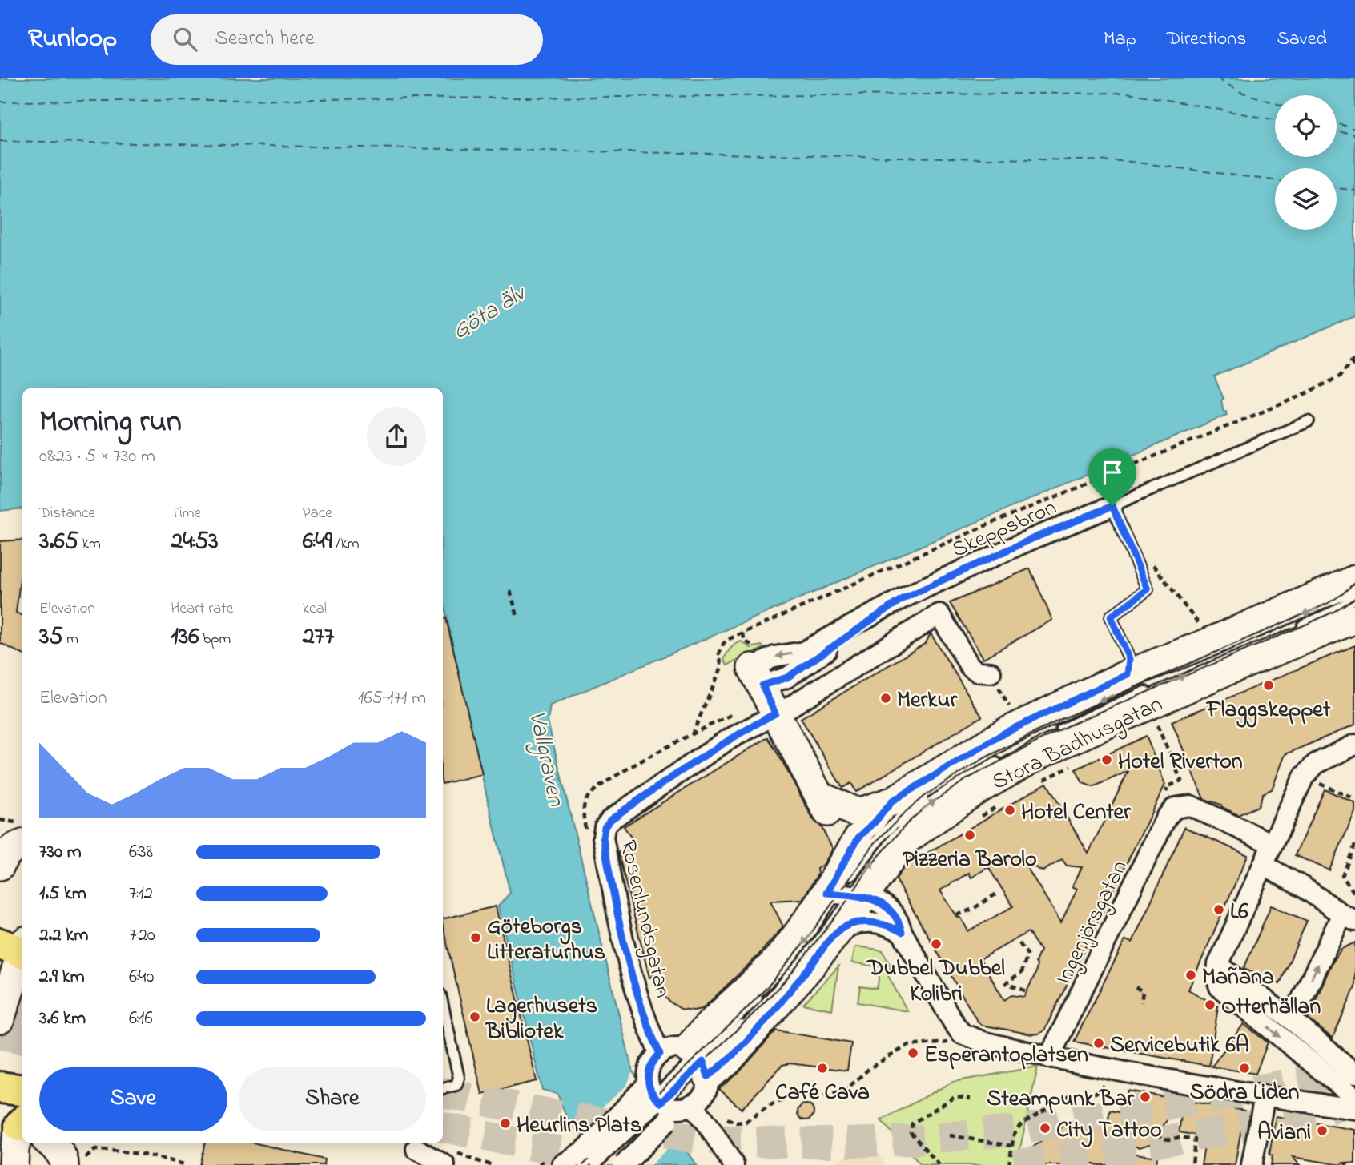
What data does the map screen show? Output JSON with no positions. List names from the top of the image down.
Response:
{
  "streets": {
    "street": [
      "Skeppsbron",
      "Stora Badhusgatan",
      "Rosenlundsgatan",
      "Ingenjörsgatan"
    ]
  },
  "water": ["Göta älv", "Vallgraven"],
  "places": [
    "Flaggskeppet",
    "Merkur",
    "Hotel Riverton",
    "Hotel Center",
    "Pizzeria Barolo",
    "L6",
    "Göteborgs Litteraturhus",
    "Dubbel Dubbel Kolibri",
    "Mañana",
    "Otterhällan",
    "Lagerhusets Bibliotek",
    "Servicebutik 6A",
    "Esperantoplatsen",
    "Café Cava",
    "Södra Liden",
    "Steampunk Bar",
    "Heurlins Plats",
    "City Tattoo",
    "Aviani"
  ],
  "page": {
    "header": "Runloop",
    "search": "Search here",
    "nav": ["Map", "Directions", "Saved"],
    "heading": ["Morning run", "08:23 · 5 × 730 m"],
    "stats": [
      ["Distance", "3.65 km"],
      ["Time", "24:53"],
      ["Pace", "6:49 /km"],
      ["Elevation", "35 m"],
      ["Heart rate", "136 bpm"],
      ["kcal", "277"]
    ],
    "chart": ["Elevation", "165–171 m"],
    "list": [
      {
        "name": "730 m",
        "note": "6:38"
      },
      {
        "name": "1.5 km",
        "note": "7:12"
      },
      {
        "name": "2.2 km",
        "note": "7:20"
      },
      {
        "name": "2.9 km",
        "note": "6:40"
      },
      {
        "name": "3.6 km",
        "note": "6:16"
      }
    ],
    "buttons": ["Save", "Share"]
  }
}
